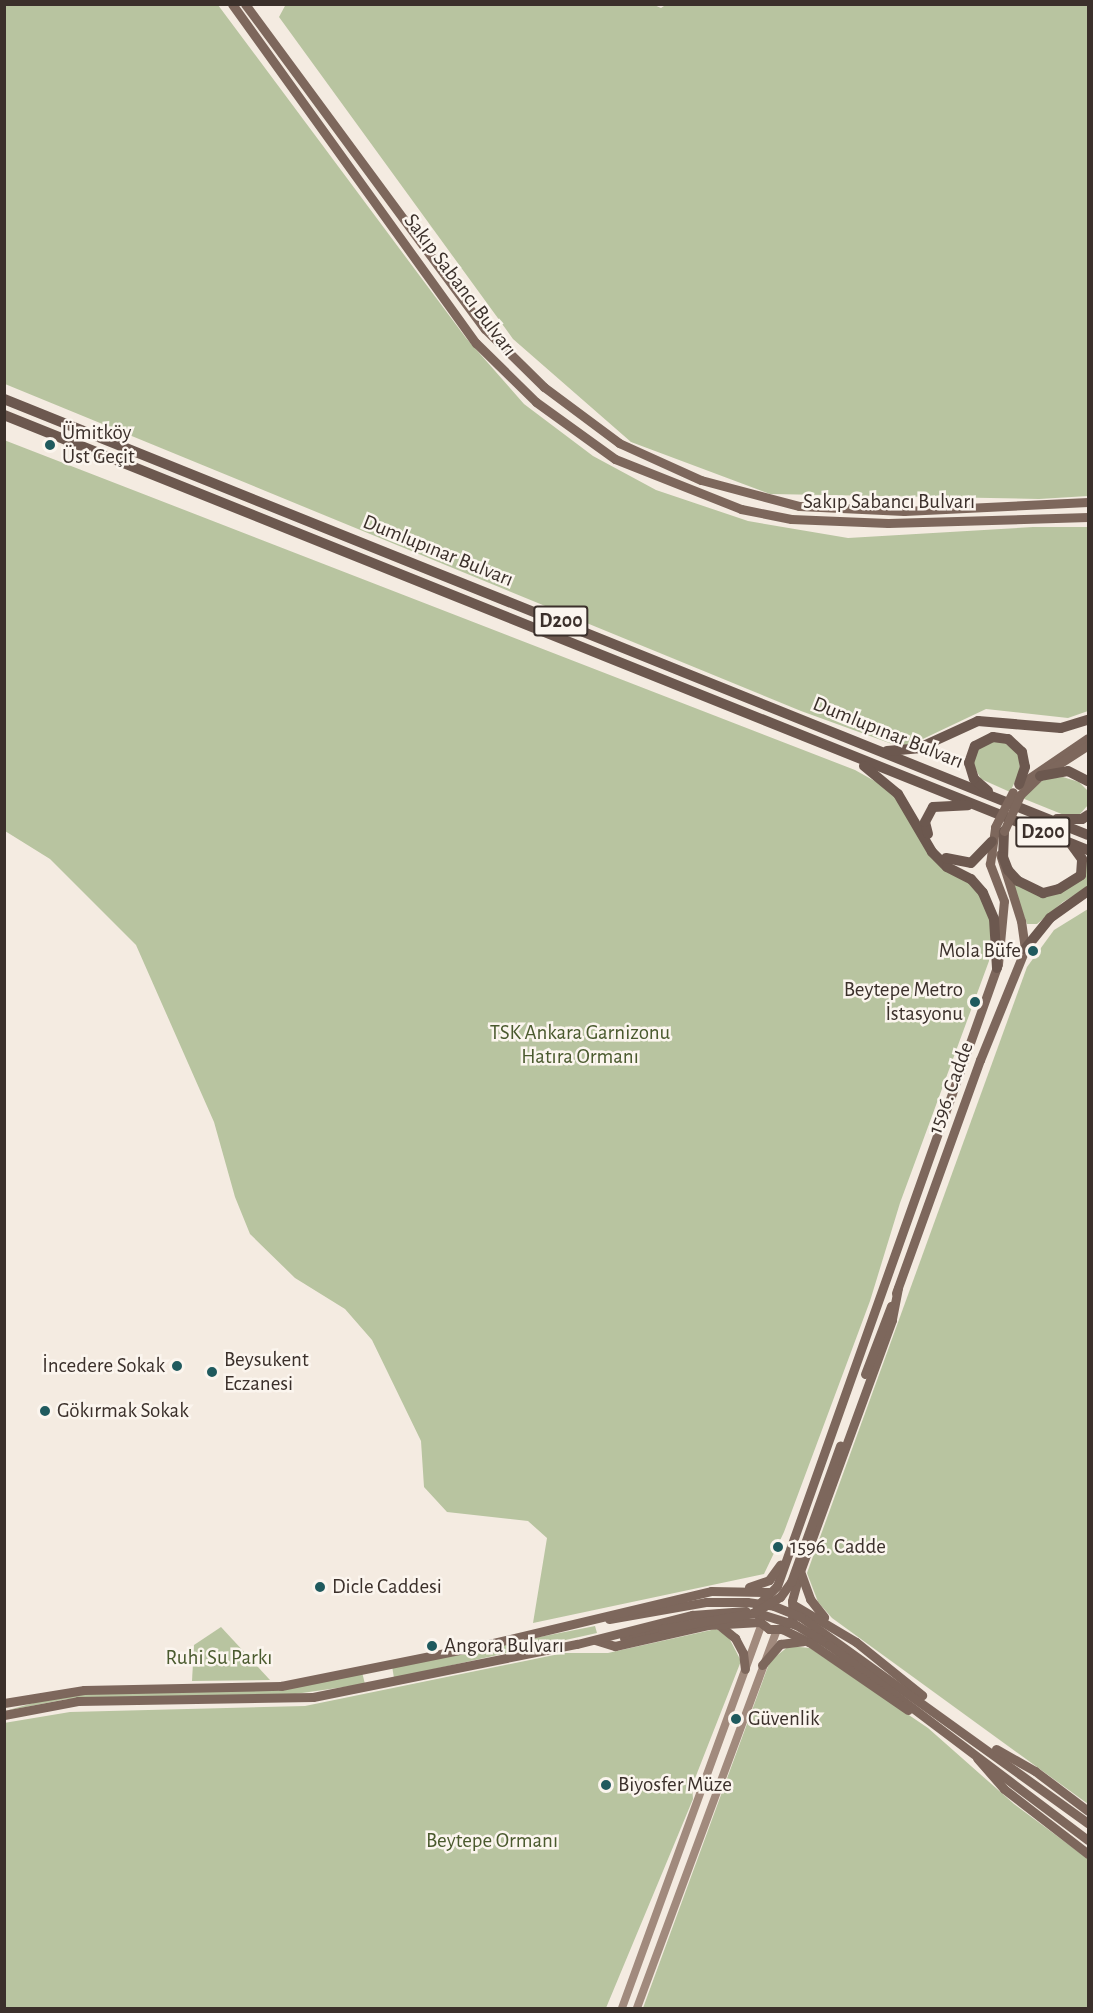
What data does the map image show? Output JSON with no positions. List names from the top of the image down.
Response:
{
  "streets": {
    "highway": ["Dumlupınar Bulvarı", "D200"],
    "main road": ["Sakıp Sabancı Bulvarı", "1596. Cadde"]
  },
  "parks": ["TSK Ankara Garnizonu Hatıra Ormanı", "Ruhi Su Parkı", "Beytepe Ormanı"],
  "places": [
    "Ümitköy Üst Geçit",
    "Mola Büfe",
    "Beytepe Metro İstasyonu",
    "İncedere Sokak",
    "Beysukent Eczanesi",
    "Gökırmak Sokak",
    "1596. Cadde",
    "Dicle Caddesi",
    "Angora Bulvarı",
    "Güvenlik",
    "Biyosfer Müze"
  ]
}
